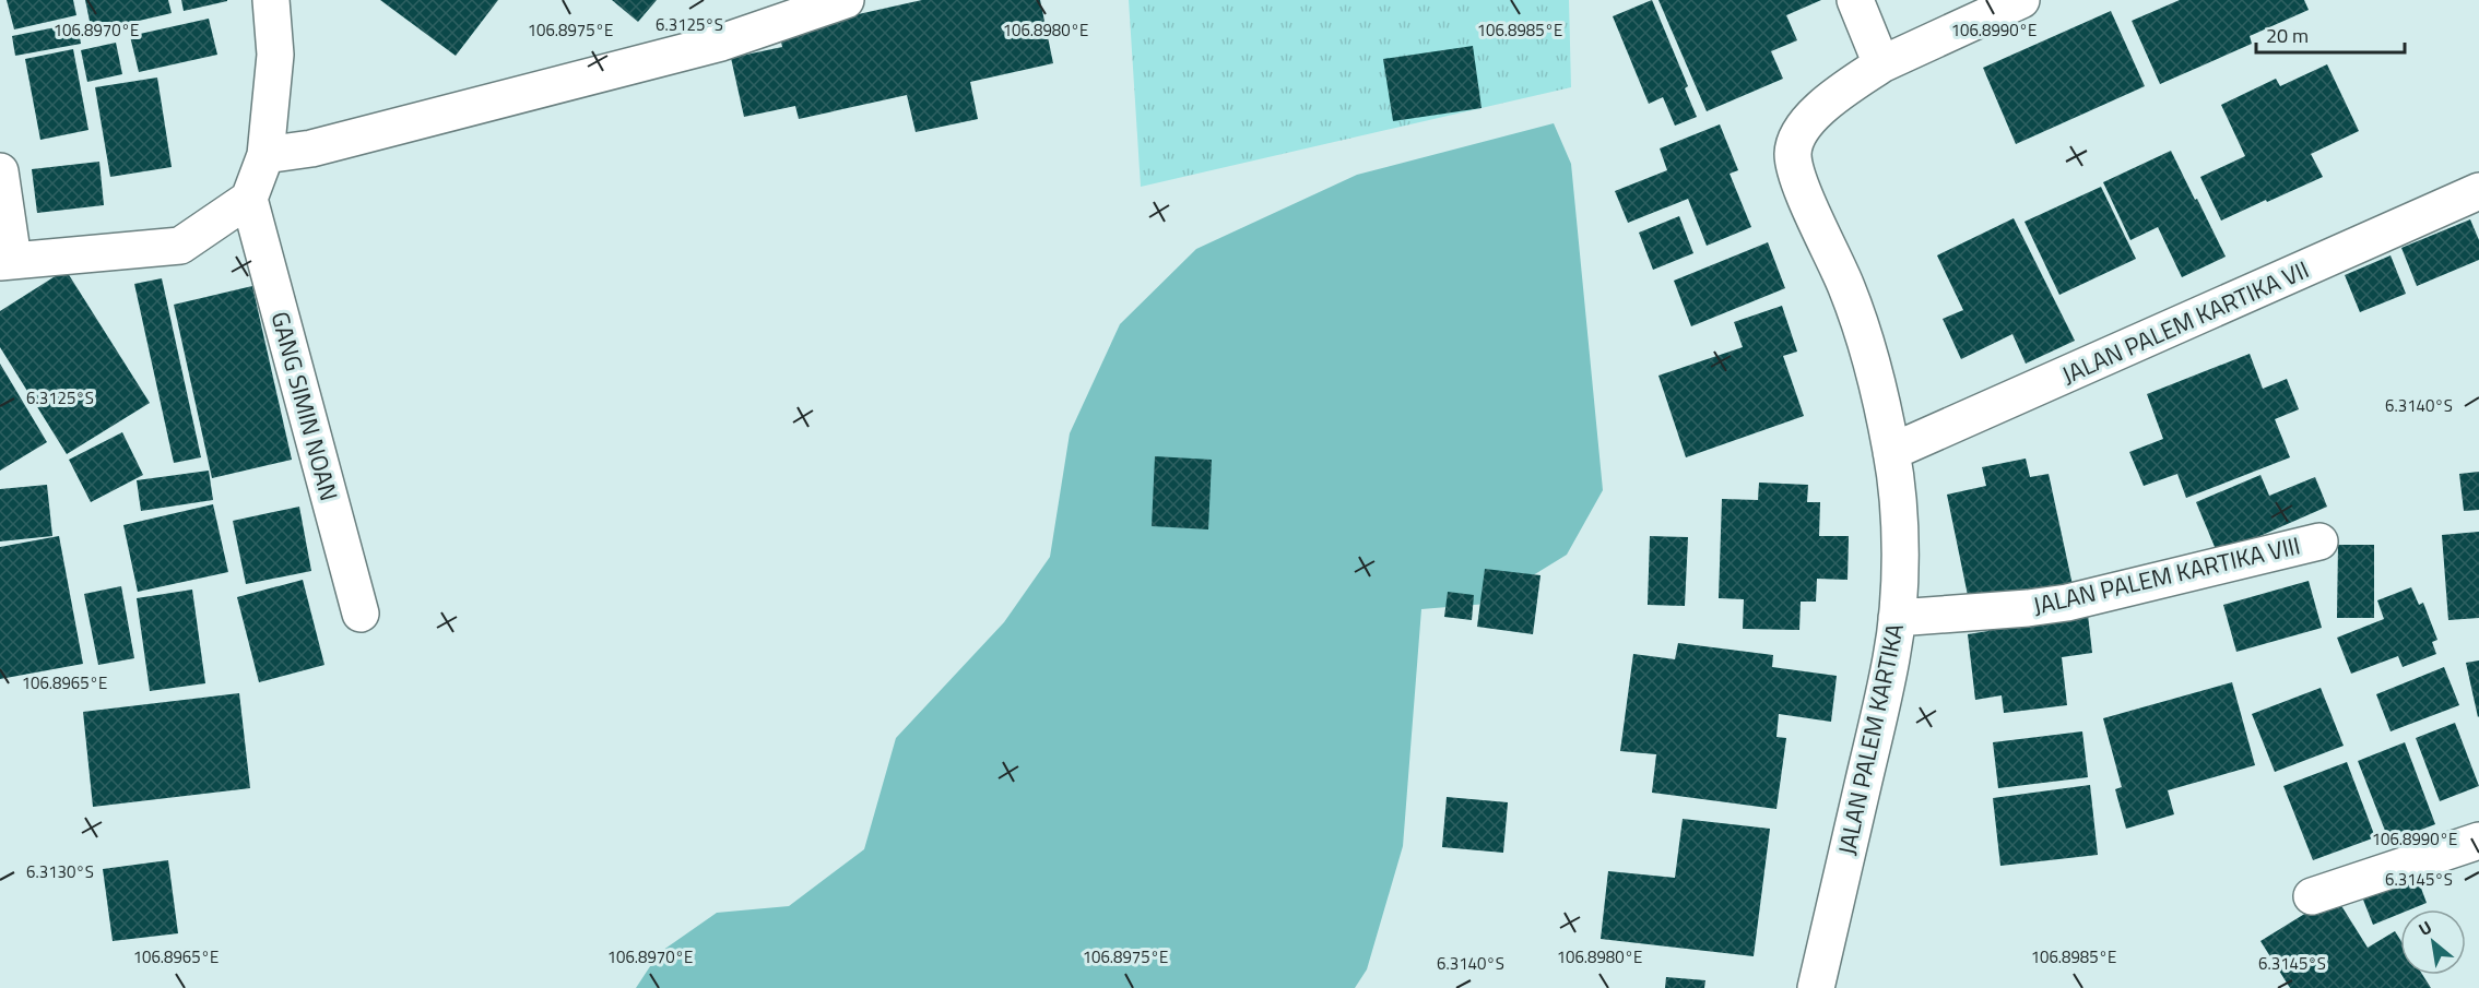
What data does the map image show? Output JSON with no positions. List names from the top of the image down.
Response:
{
  "streets": {
    "street": [
      "JALAN PALEM KARTIKA VII",
      "GANG SIMIN NOAN",
      "JALAN PALEM KARTIKA VIII",
      "JALAN PALEM KARTIKA"
    ]
  },
  "crossings": [
    ["JALAN PALEM KARTIKA VII", "JALAN PALEM KARTIKA"],
    ["JALAN PALEM KARTIKA VIII", "JALAN PALEM KARTIKA"]
  ],
  "scale_bar": "20 m",
  "north": "top left",
  "coordinates": [
    "6.3125°S",
    "106.8970°E",
    "106.8975°E",
    "106.8980°E",
    "106.8985°E",
    "106.8990°E",
    "6.3140°S",
    "106.8965°E",
    "6.3130°S",
    "6.3145°S"
  ]
}
